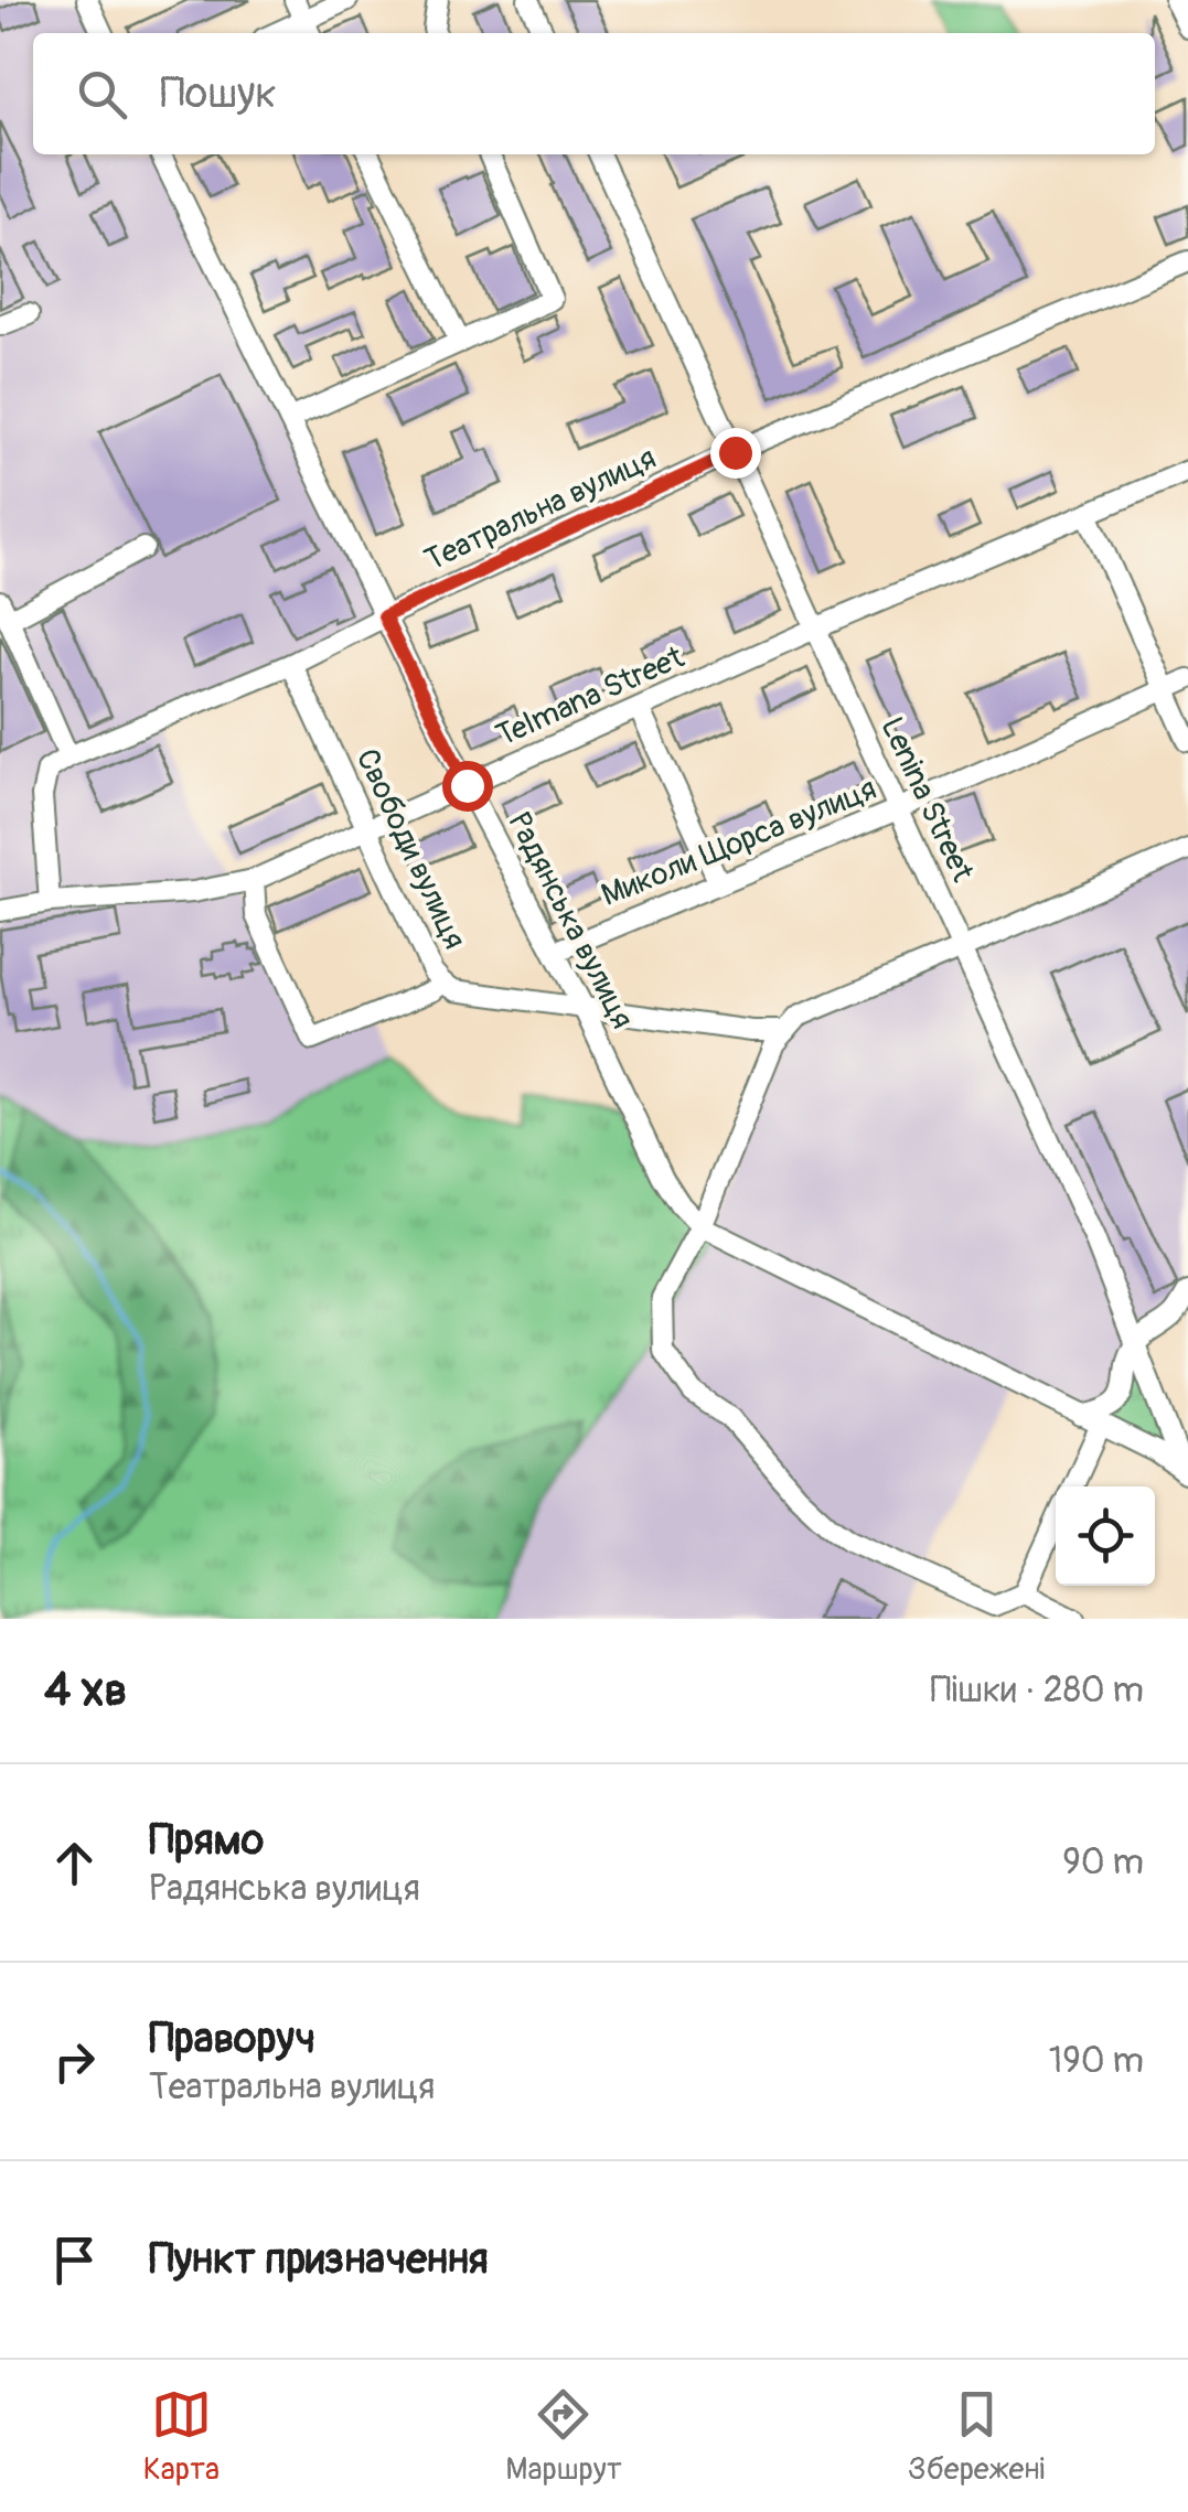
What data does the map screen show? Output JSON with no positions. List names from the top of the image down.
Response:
{
  "streets": {
    "street": [
      "Театральна вулиця",
      "Telmana Street",
      "Lenina Street",
      "Миколи Щорса вулиця",
      "Свободи вулиця",
      "Радянська вулиця"
    ]
  },
  "crossings": [
    ["Театральна вулиця", "Lenina Street"],
    ["Театральна вулиця", "Свободи вулиця"],
    ["Театральна вулиця", "Радянська вулиця"],
    ["Telmana Street", "Lenina Street"],
    ["Telmana Street", "Свободи вулиця"],
    ["Telmana Street", "Радянська вулиця"],
    ["Lenina Street", "Миколи Щорса вулиця"],
    ["Lenina Street", "Радянська вулиця"],
    ["Миколи Щорса вулиця", "Радянська вулиця"],
    ["Свободи вулиця", "Радянська вулиця"]
  ],
  "page": {
    "search": "Пошук",
    "heading": ["4 хв", "Пішки · 280 m"],
    "list": [
      ["Прямо", "Радянська вулиця", "90 m"],
      ["Праворуч", "Театральна вулиця", "190 m"],
      "Пункт призначення"
    ],
    "nav": ["Карта", "Маршрут", "Збережені"]
  }
}
